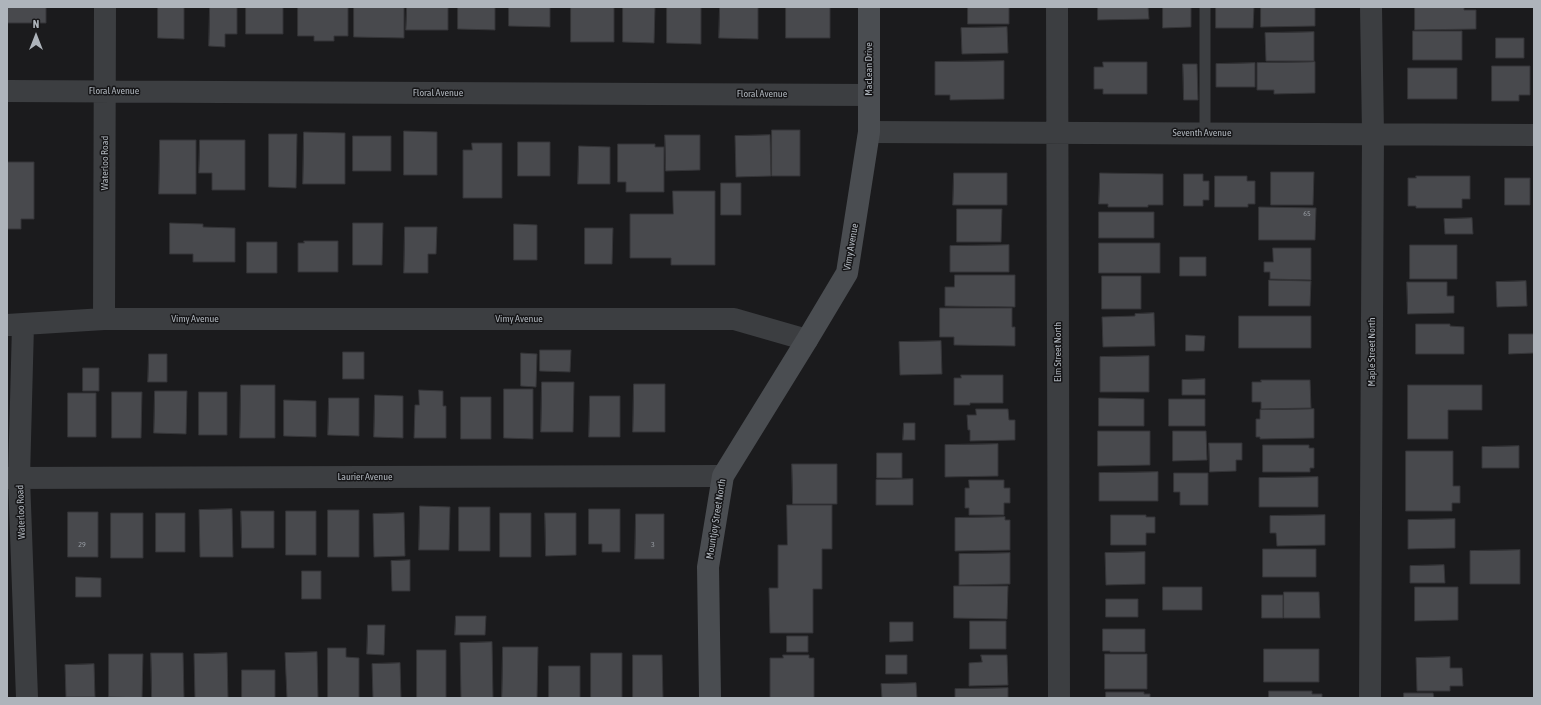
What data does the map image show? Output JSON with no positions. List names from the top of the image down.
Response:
{
  "streets": {
    "street": [
      "MacLean Drive",
      "Floral Avenue",
      "Seventh Avenue",
      "Waterloo Road",
      "Vimy Avenue",
      "Elm Street North",
      "Maple Street North",
      "Laurier Avenue",
      "Mountjoy Street North"
    ]
  },
  "crossings": [
    ["MacLean Drive", "Floral Avenue"],
    ["MacLean Drive", "Seventh Avenue"],
    ["MacLean Drive", "Vimy Avenue"],
    ["Floral Avenue", "Waterloo Road"],
    ["Seventh Avenue", "Vimy Avenue"],
    ["Seventh Avenue", "Elm Street North"],
    ["Seventh Avenue", "Maple Street North"],
    ["Waterloo Road", "Vimy Avenue"],
    ["Waterloo Road", "Laurier Avenue"],
    ["Vimy Avenue", "Mountjoy Street North"],
    ["Laurier Avenue", "Mountjoy Street North"]
  ],
  "house_numbers": ["65", "29", "3"],
  "north": "top"
}
